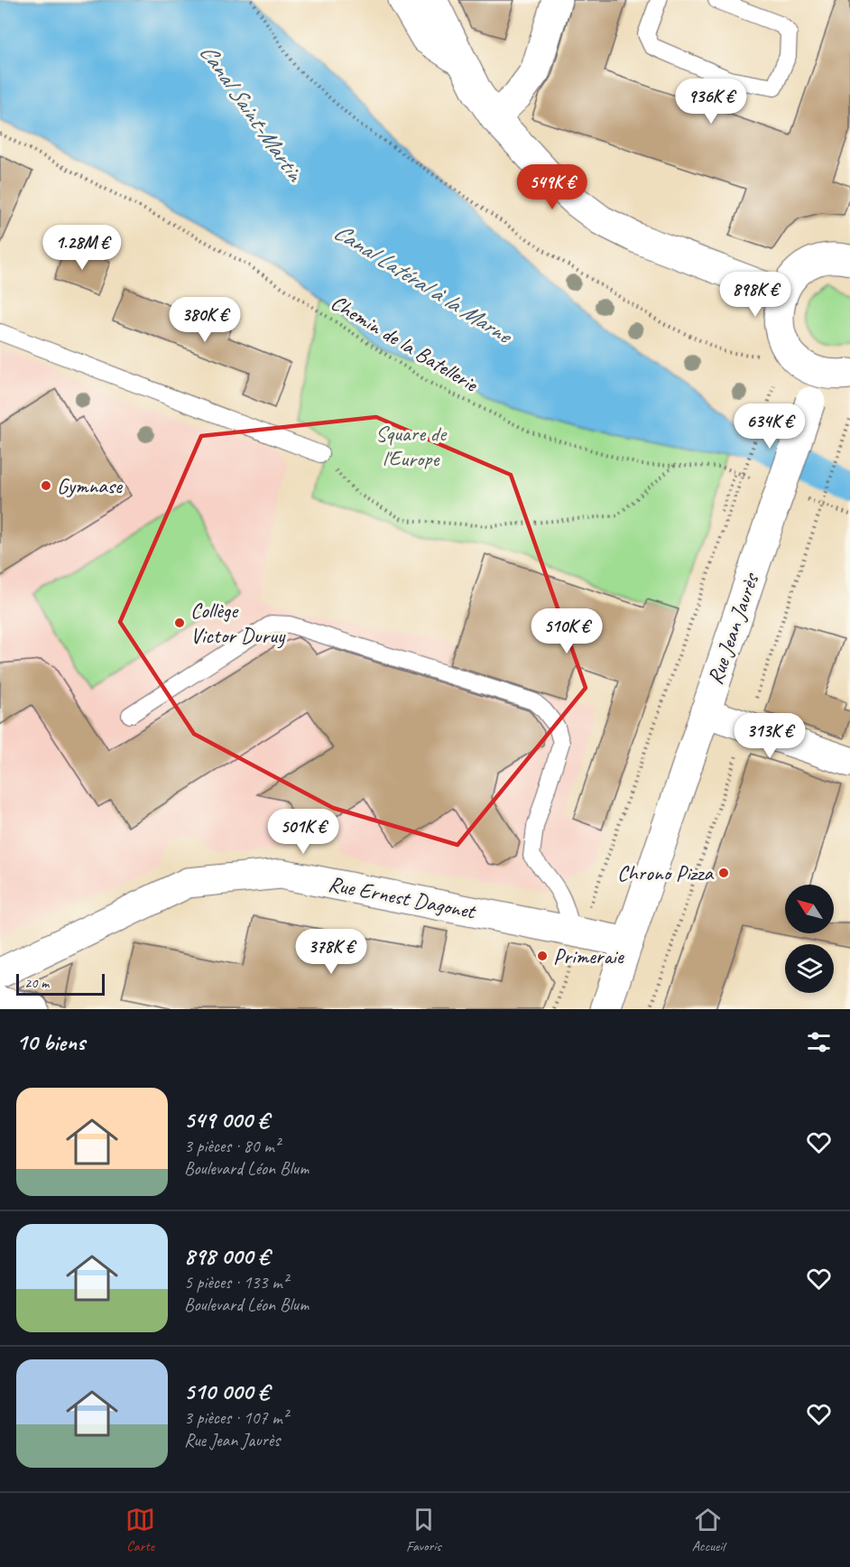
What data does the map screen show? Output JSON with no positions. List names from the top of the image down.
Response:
{
  "streets": {
    "main road": ["Rue Jean Jaurès", "Rue Ernest Dagonet"],
    "path": ["Chemin de la Batellerie"]
  },
  "crossings": [
    ["Rue Jean Jaurès", "Rue Ernest Dagonet"]
  ],
  "water": ["Canal Saint-Martin", "Canal Latéral à la Marne"],
  "parks": ["Square de l'Europe"],
  "places": [
    "Gymnase",
    "Collège Victor Duruy",
    "Chrono Pizza",
    "Primeraie"
  ],
  "scale_bar": "20 m",
  "north": "top left",
  "page": {
    "price": [
      "936K €",
      "549K €",
      "1.28M €",
      "898K €",
      "380K €",
      "634K €",
      "510K €",
      "313K €",
      "501K €",
      "378K €"
    ],
    "scale": "20 m",
    "heading": "10 biens",
    "list": [
      {
        "name": "549 000 €",
        "note": "3 pièces · 80 m² · Boulevard Léon Blum"
      },
      {
        "name": "898 000 €",
        "note": "5 pièces · 133 m² · Boulevard Léon Blum"
      },
      {
        "name": "510 000 €",
        "note": "3 pièces · 107 m² · Rue Jean Jaurès"
      }
    ],
    "tabs": ["Carte", "Favoris", "Accueil"]
  }
}
